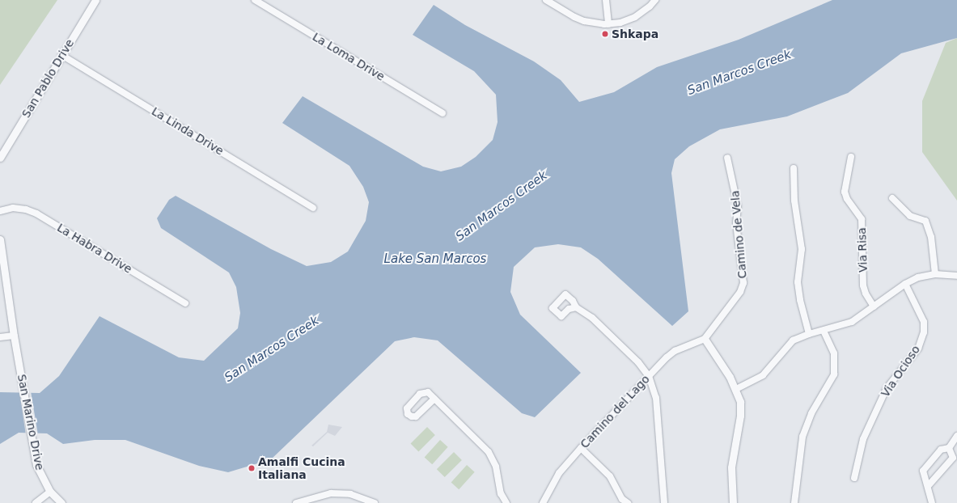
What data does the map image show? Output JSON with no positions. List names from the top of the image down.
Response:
{
  "streets": {
    "street": [
      "La Loma Drive",
      "San Pablo Drive",
      "La Linda Drive",
      "Camino de Vela",
      "La Habra Drive",
      "Via Risa",
      "Via Ocioso",
      "Camino del Lago",
      "San Marino Drive"
    ]
  },
  "crossings": [
    ["San Pablo Drive", "La Linda Drive"],
    ["Camino de Vela", "Camino del Lago"]
  ],
  "water": ["San Marcos Creek", "Lake San Marcos"],
  "places": ["Shkapa", "Amalfi Cucina Italiana"]
}
